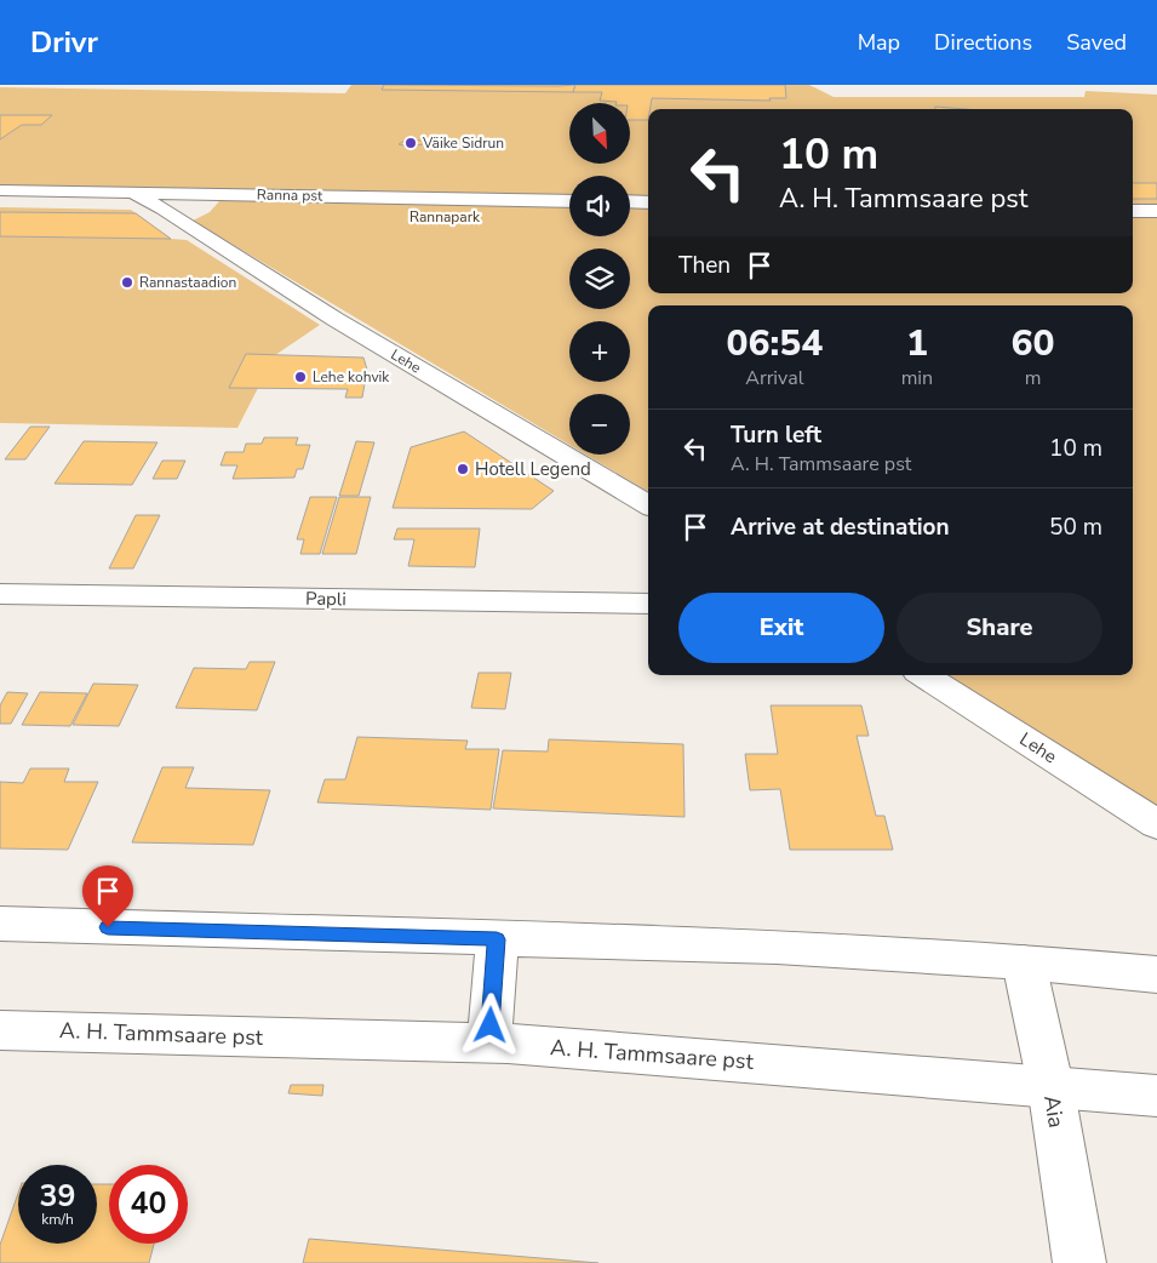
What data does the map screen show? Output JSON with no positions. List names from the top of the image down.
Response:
{
  "streets": {
    "street": [
      "Ranna pst",
      "Lehe",
      "Papli",
      "A. H. Tammsaare pst",
      "Aia"
    ]
  },
  "crossings": [
    ["Ranna pst", "Lehe"],
    ["A. H. Tammsaare pst", "Aia"]
  ],
  "parks": ["Rannapark"],
  "places": [
    "Väike Sidrun",
    "Rannastaadion",
    "Lehe kohvik",
    "Hotell Legend"
  ],
  "north": "bottom right",
  "page": {
    "header": "Drivr",
    "nav": ["Map", "Directions", "Saved"],
    "map_buttons": ["+", "−"],
    "turn": ["10 m", "A. H. Tammsaare pst"],
    "then": "Then",
    "eta": [
      "06:54",
      "Arrival",
      "1",
      "min",
      "60",
      "m"
    ],
    "list": [
      {
        "name": "Turn left",
        "note": "A. H. Tammsaare pst",
        "value": "10 m"
      },
      {
        "name": "Arrive at destination",
        "value": "50 m"
      }
    ],
    "buttons": ["Exit", "Share"],
    "speed": "39 km/h",
    "limit": "40"
  }
}
